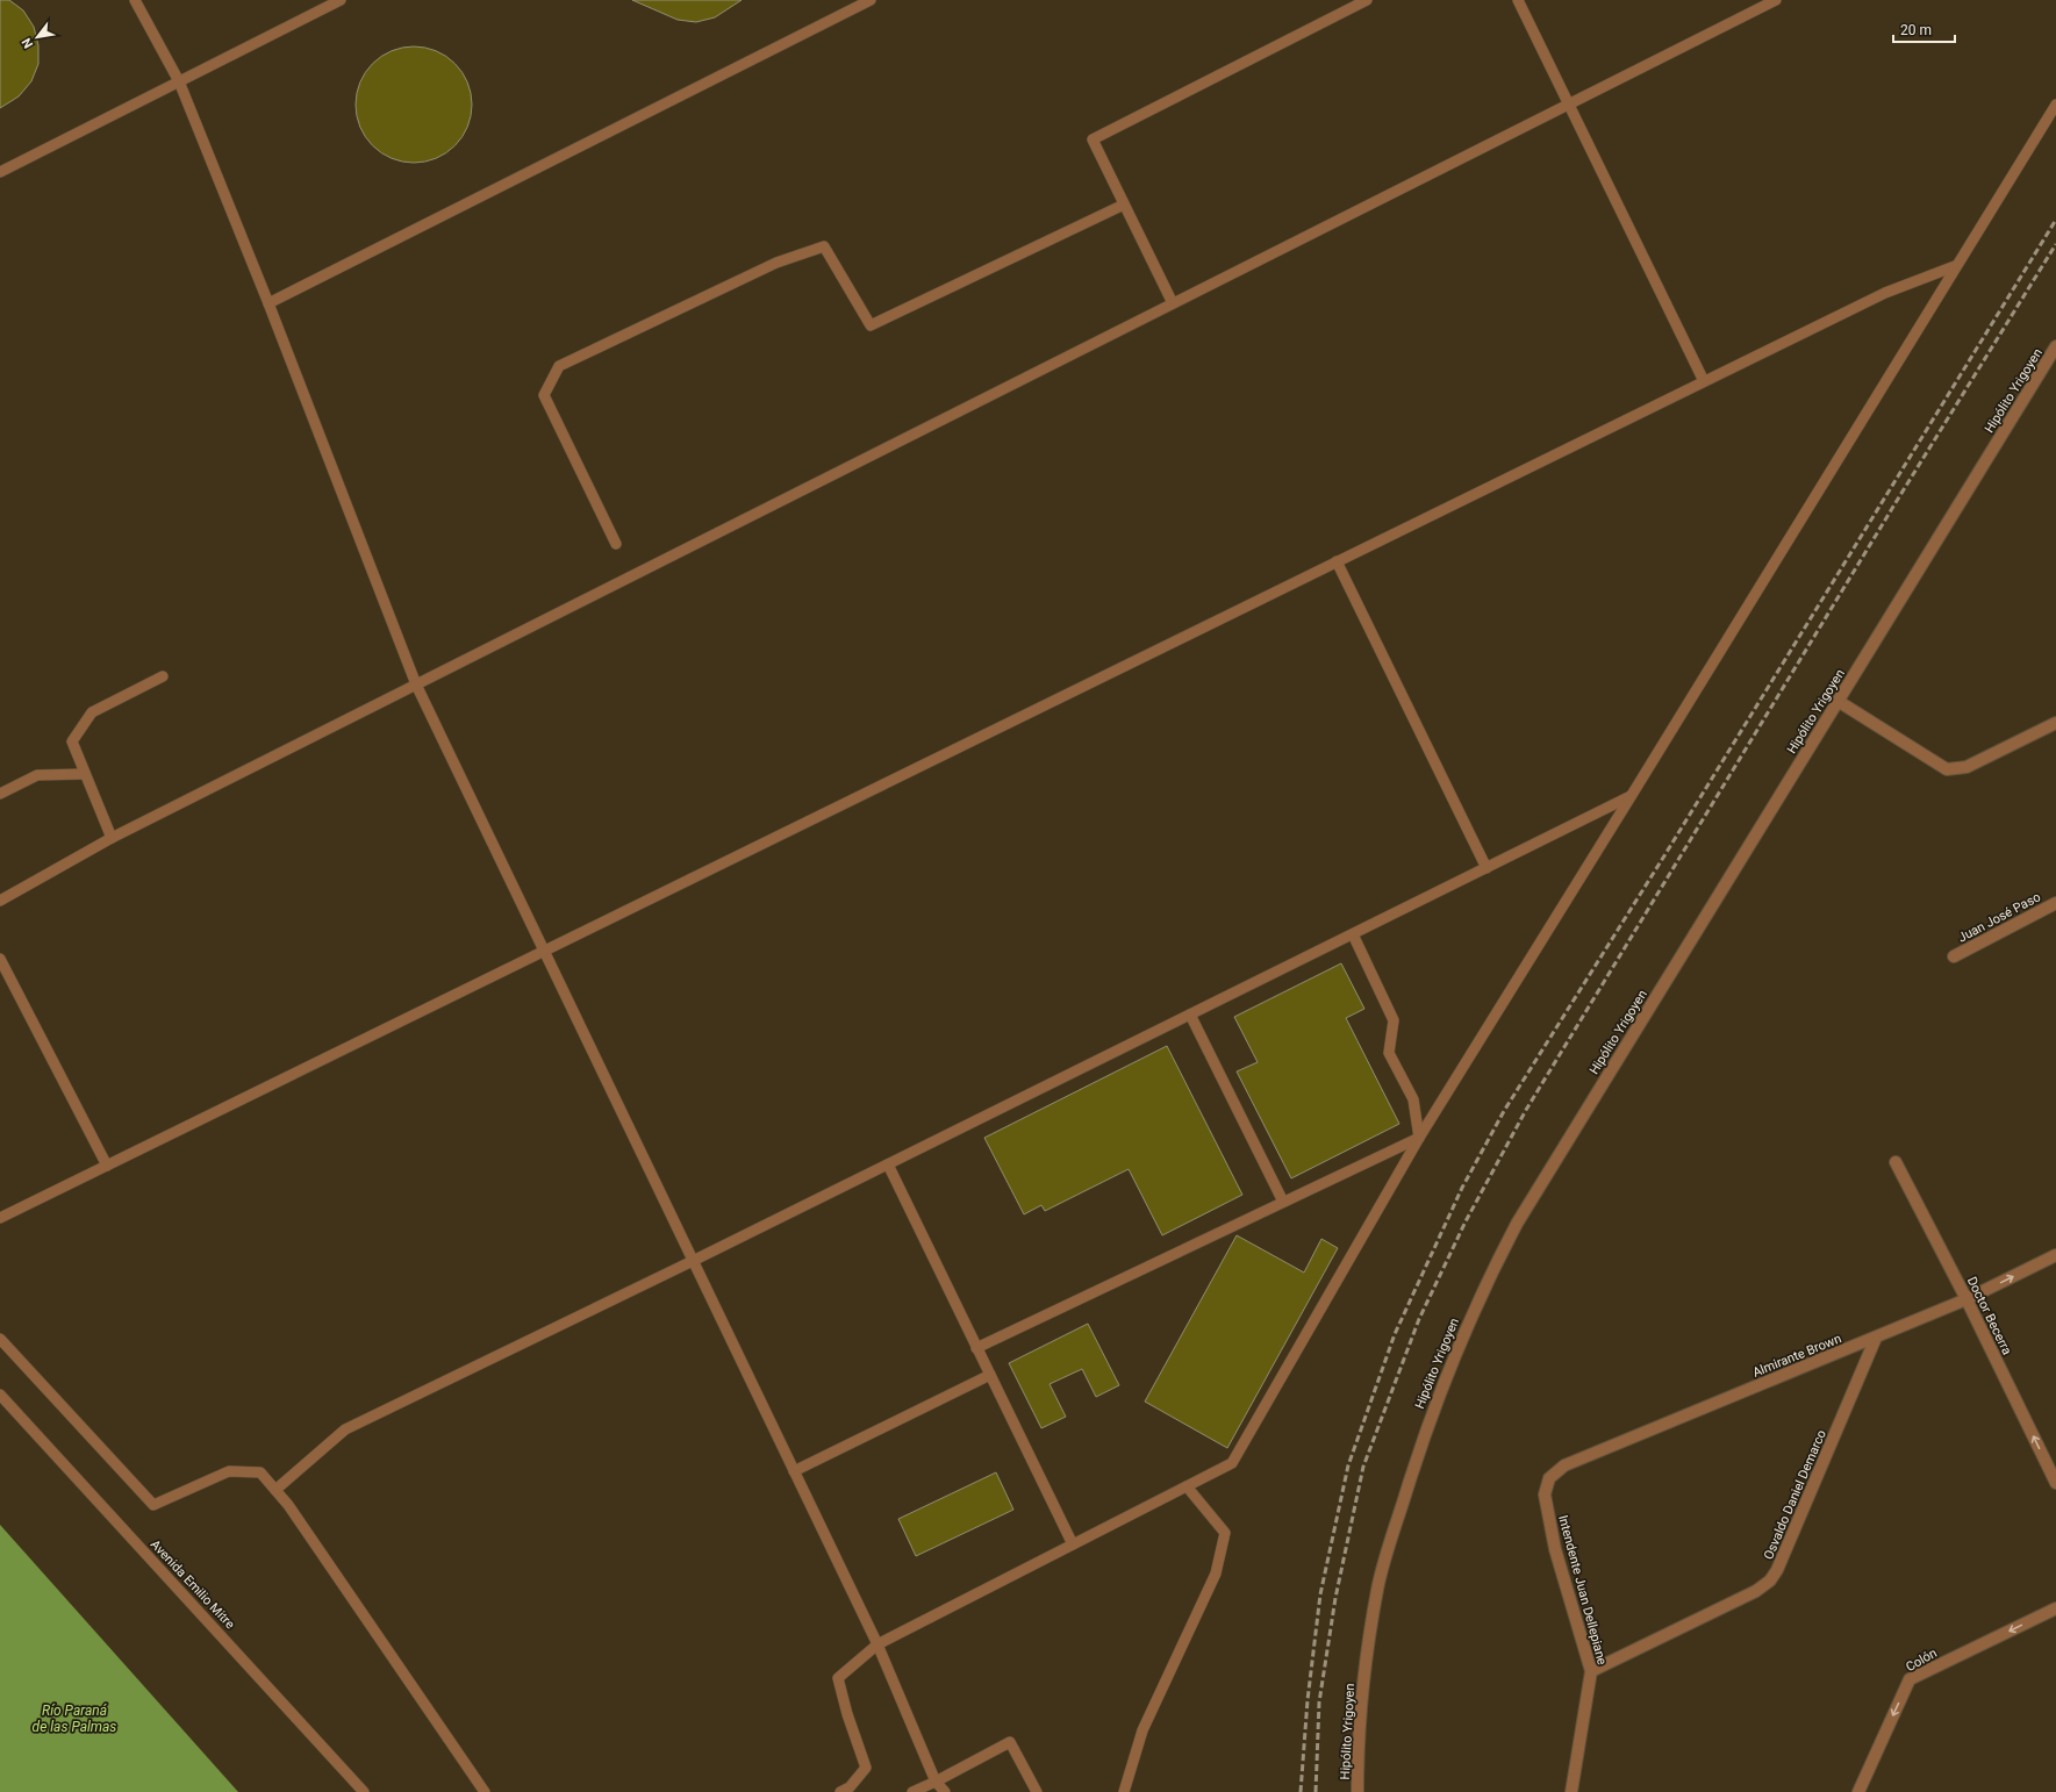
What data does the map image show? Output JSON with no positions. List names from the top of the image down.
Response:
{
  "streets": {
    "street": [
      "Hipólito Yrigoyen",
      "Juan José Paso",
      "Doctor Becerra",
      "Almirante Brown",
      "Osvaldo Daniel Demarco",
      "Intendente Juan Dellepiane",
      "Colón"
    ],
    "lane": ["Avenida Emilio Mitre"]
  },
  "crossings": [
    ["Doctor Becerra", "Almirante Brown"],
    ["Almirante Brown", "Osvaldo Daniel Demarco"],
    ["Almirante Brown", "Intendente Juan Dellepiane"],
    ["Osvaldo Daniel Demarco", "Intendente Juan Dellepiane"]
  ],
  "one_way": ["Doctor Becerra", "Colón"],
  "water": ["Río Paraná de las Palmas"],
  "scale_bar": "20 m",
  "north": "bottom left"
}
